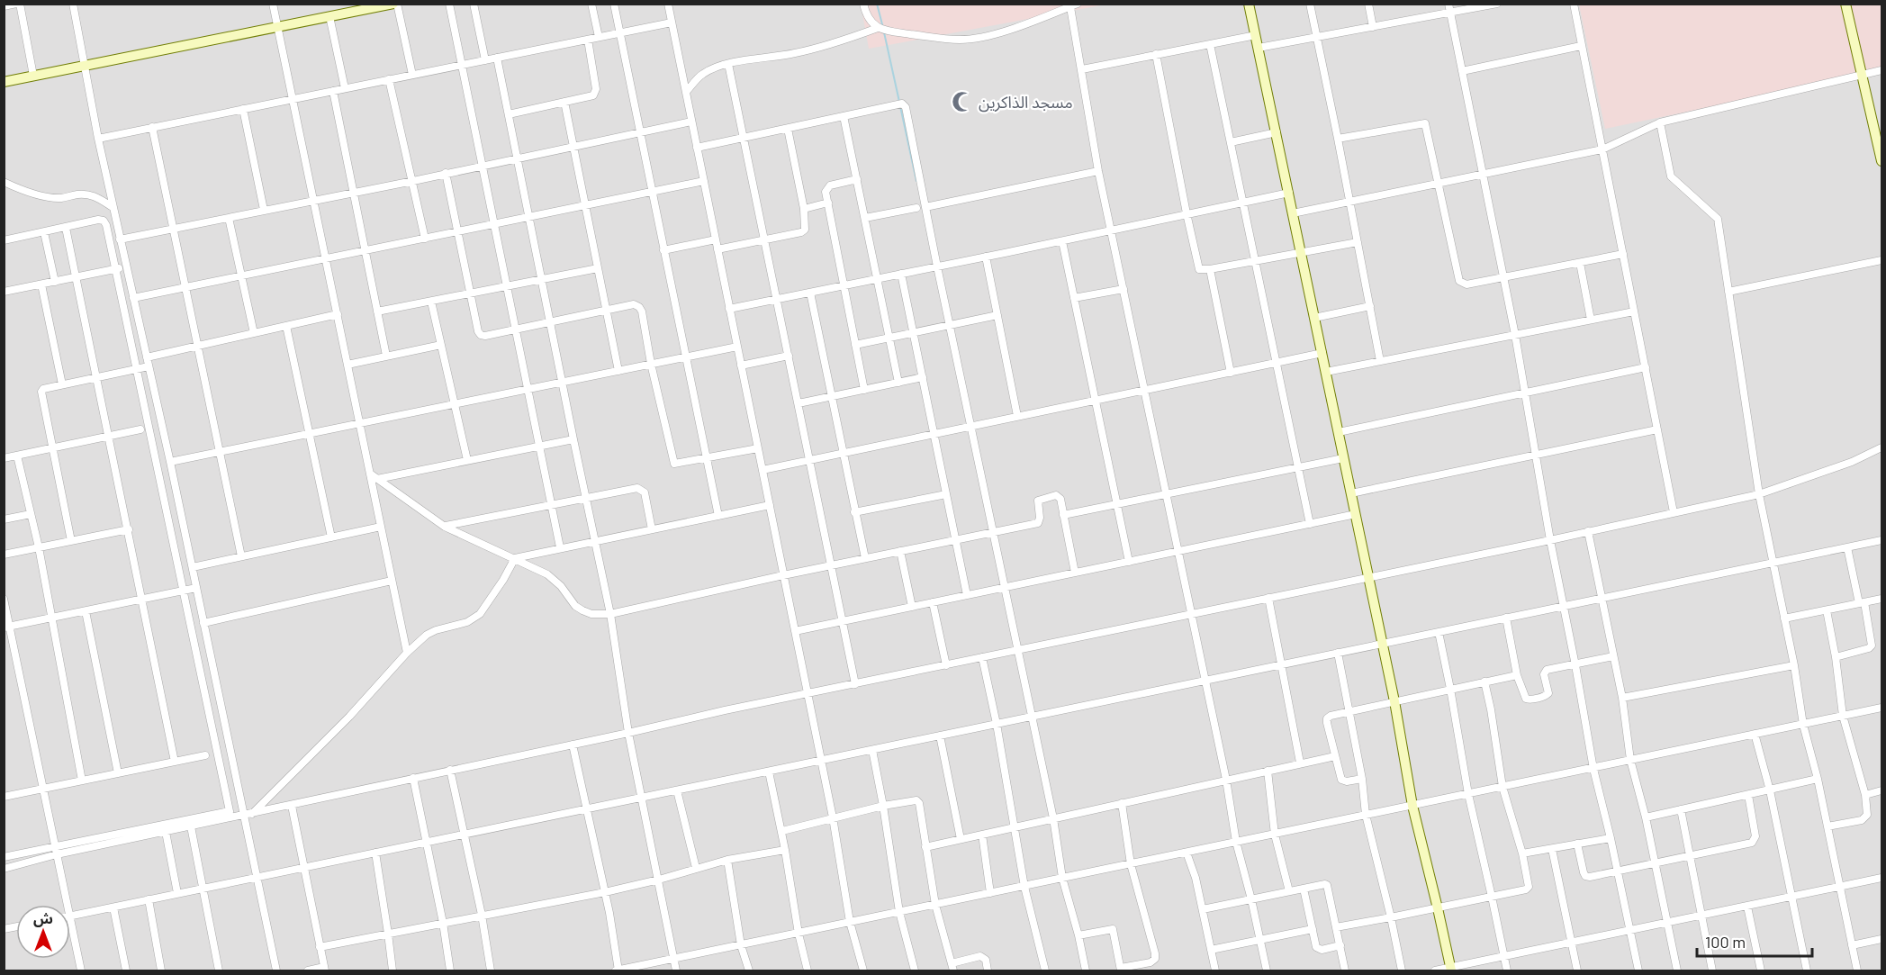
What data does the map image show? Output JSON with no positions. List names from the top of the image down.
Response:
{
  "places": {
    "mosque": ["مسجد الذاكرين"]
  },
  "scale_bar": "100 m",
  "north": "top"
}
